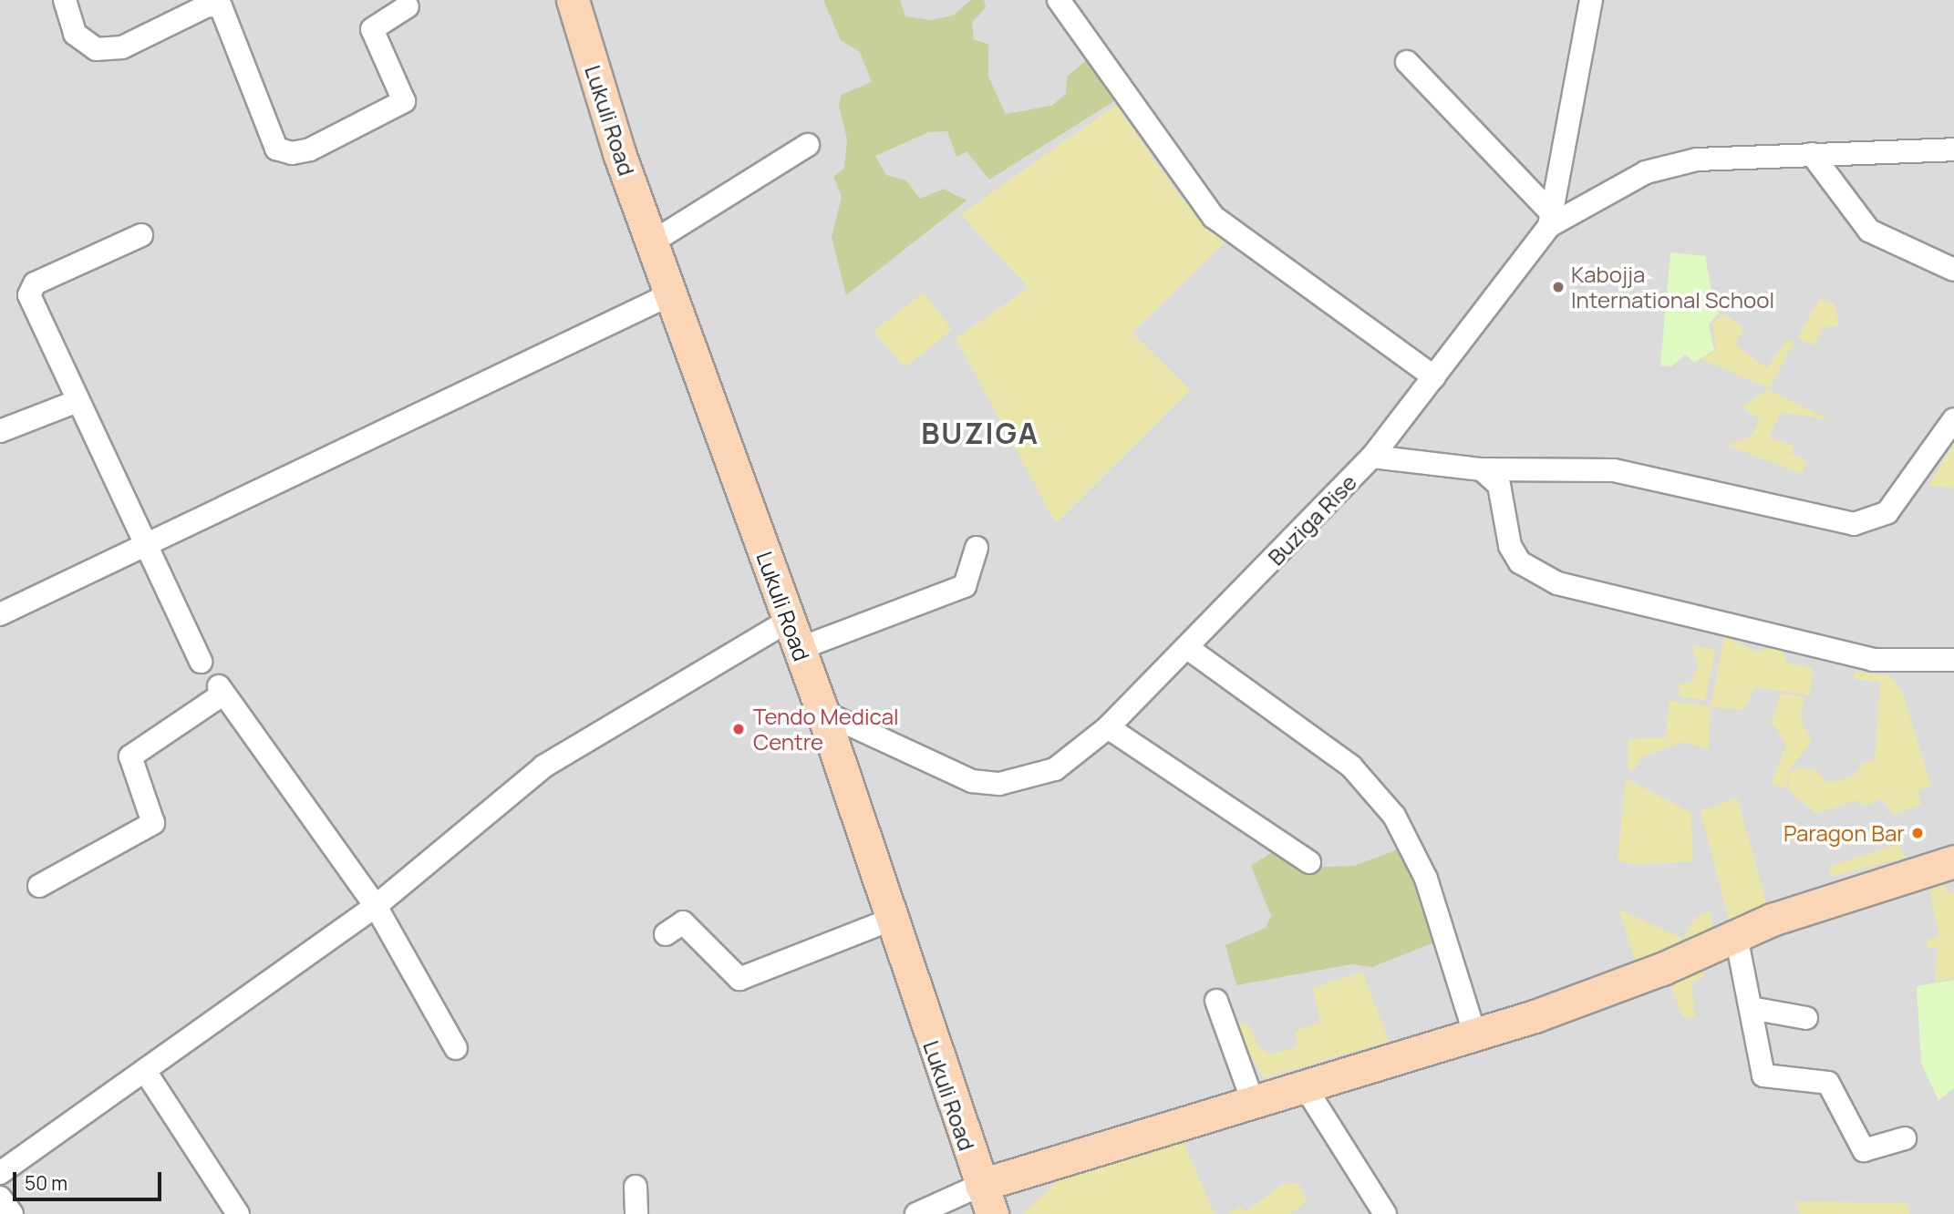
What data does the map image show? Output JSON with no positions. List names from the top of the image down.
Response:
{
  "streets": {
    "street": ["Lukuli Road", "Buziga Rise"]
  },
  "crossings": [
    ["Lukuli Road", "Buziga Rise"]
  ],
  "districts": ["BUZIGA"],
  "places": ["Kabojja International School", "Tendo Medical Centre", "Paragon Bar"],
  "scale_bar": "50 m"
}
